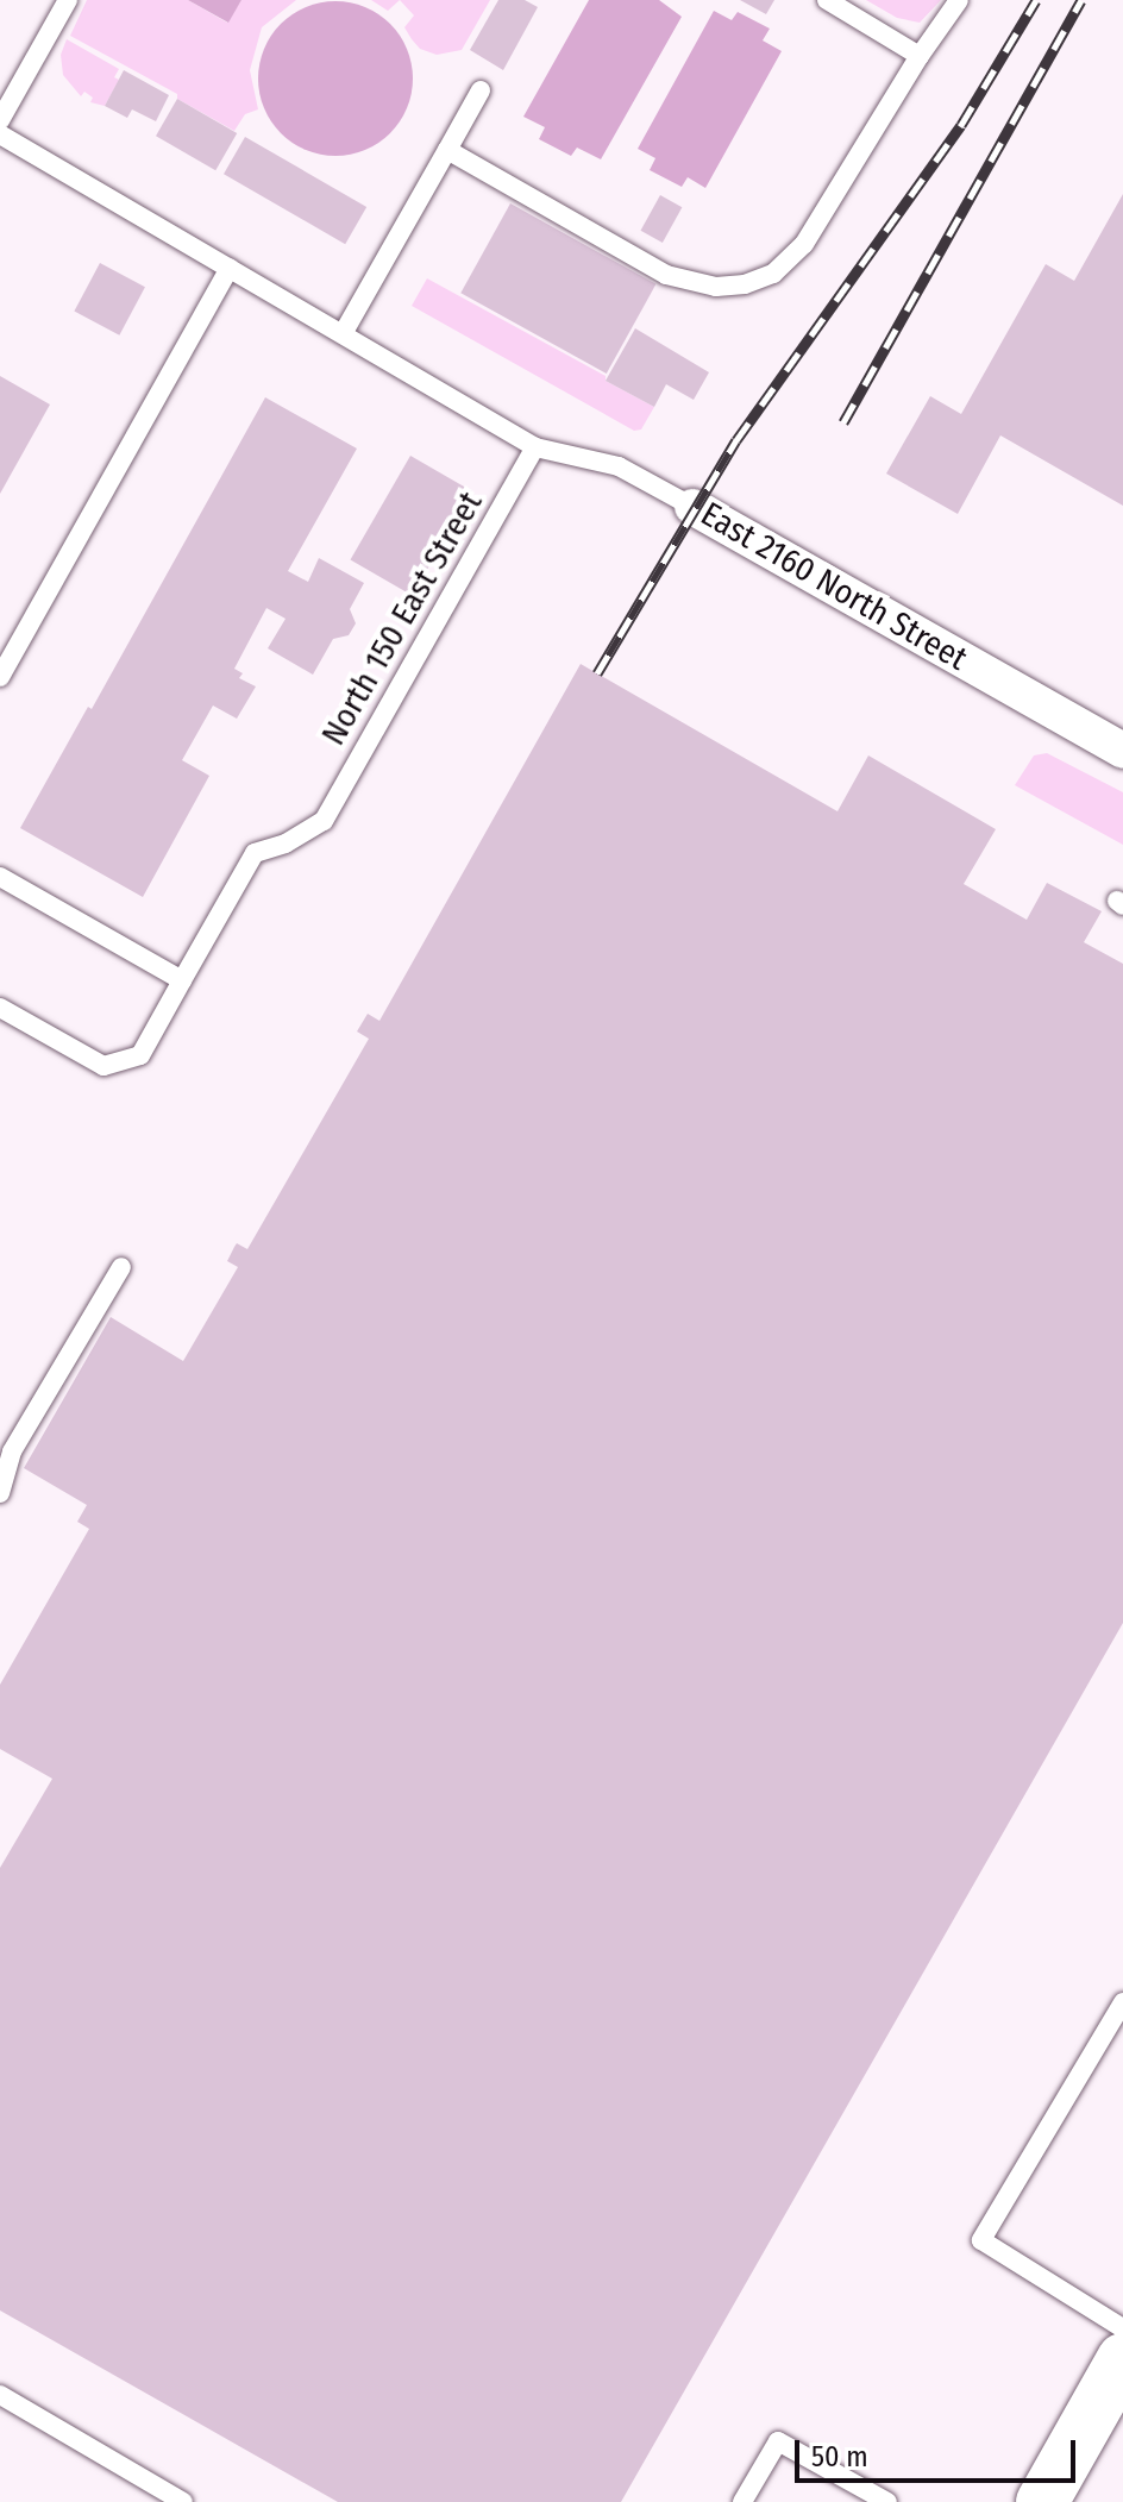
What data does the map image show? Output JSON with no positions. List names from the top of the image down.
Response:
{
  "streets": {
    "street": ["East 2160 North Street"],
    "lane": ["North 150 East Street"]
  },
  "crossings": [
    ["East 2160 North Street", "North 150 East Street"]
  ],
  "scale_bar": "50 m"
}
